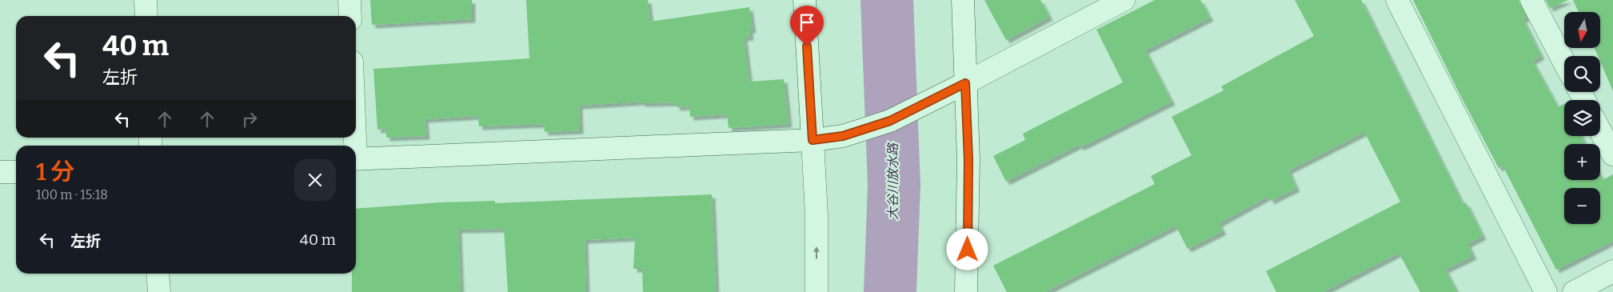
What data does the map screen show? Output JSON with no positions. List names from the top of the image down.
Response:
{
  "water": ["大谷川放水路"],
  "north": "bottom",
  "page": {
    "map_buttons": ["+", "−"],
    "turn": ["40 m", "左折"],
    "heading": ["1 分", "100 m · 15:18"],
    "list": [
      {
        "name": "左折",
        "value": "40 m"
      }
    ]
  }
}
